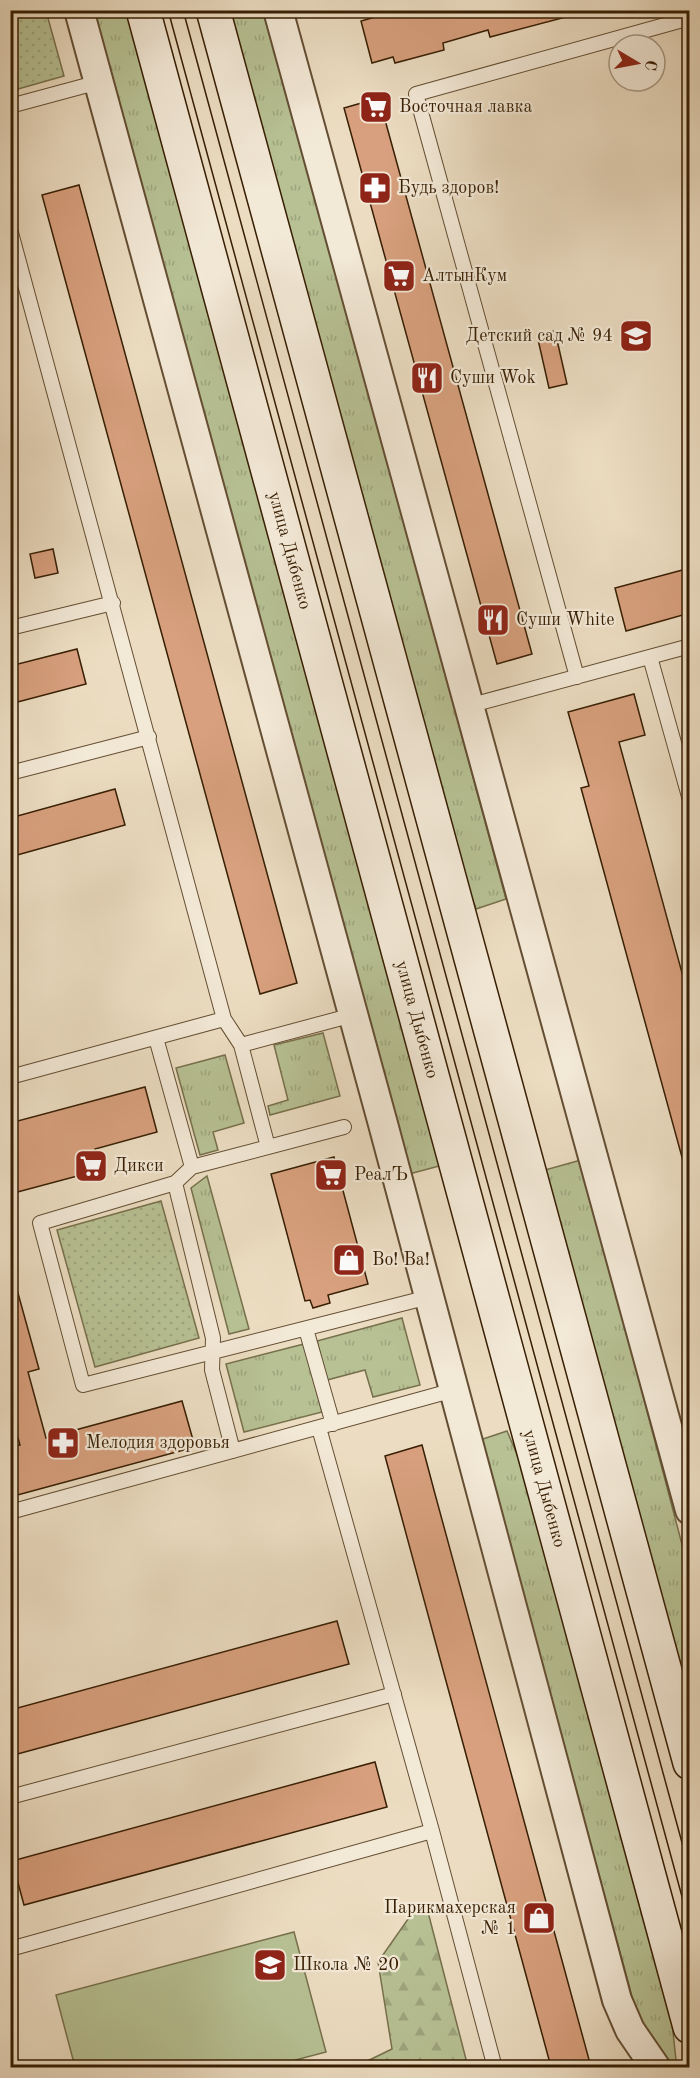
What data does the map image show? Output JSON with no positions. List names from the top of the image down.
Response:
{
  "streets": {
    "main road": ["улица Дыбенко"]
  },
  "places": {
    "supermarket": [
      "Восточная лавка",
      "АлтынКум",
      "Дикси",
      "РеалЪ"
    ],
    "pharmacy": ["Будь здоров!", "Мелодия здоровья"],
    "school or university": ["Детский сад № 94", "Школа № 20"],
    "restaurant": ["Суши Wok", "Суши White"],
    "shop": ["Во! Ва!", "Парикмахерская № 1"]
  },
  "north": "right"
}
